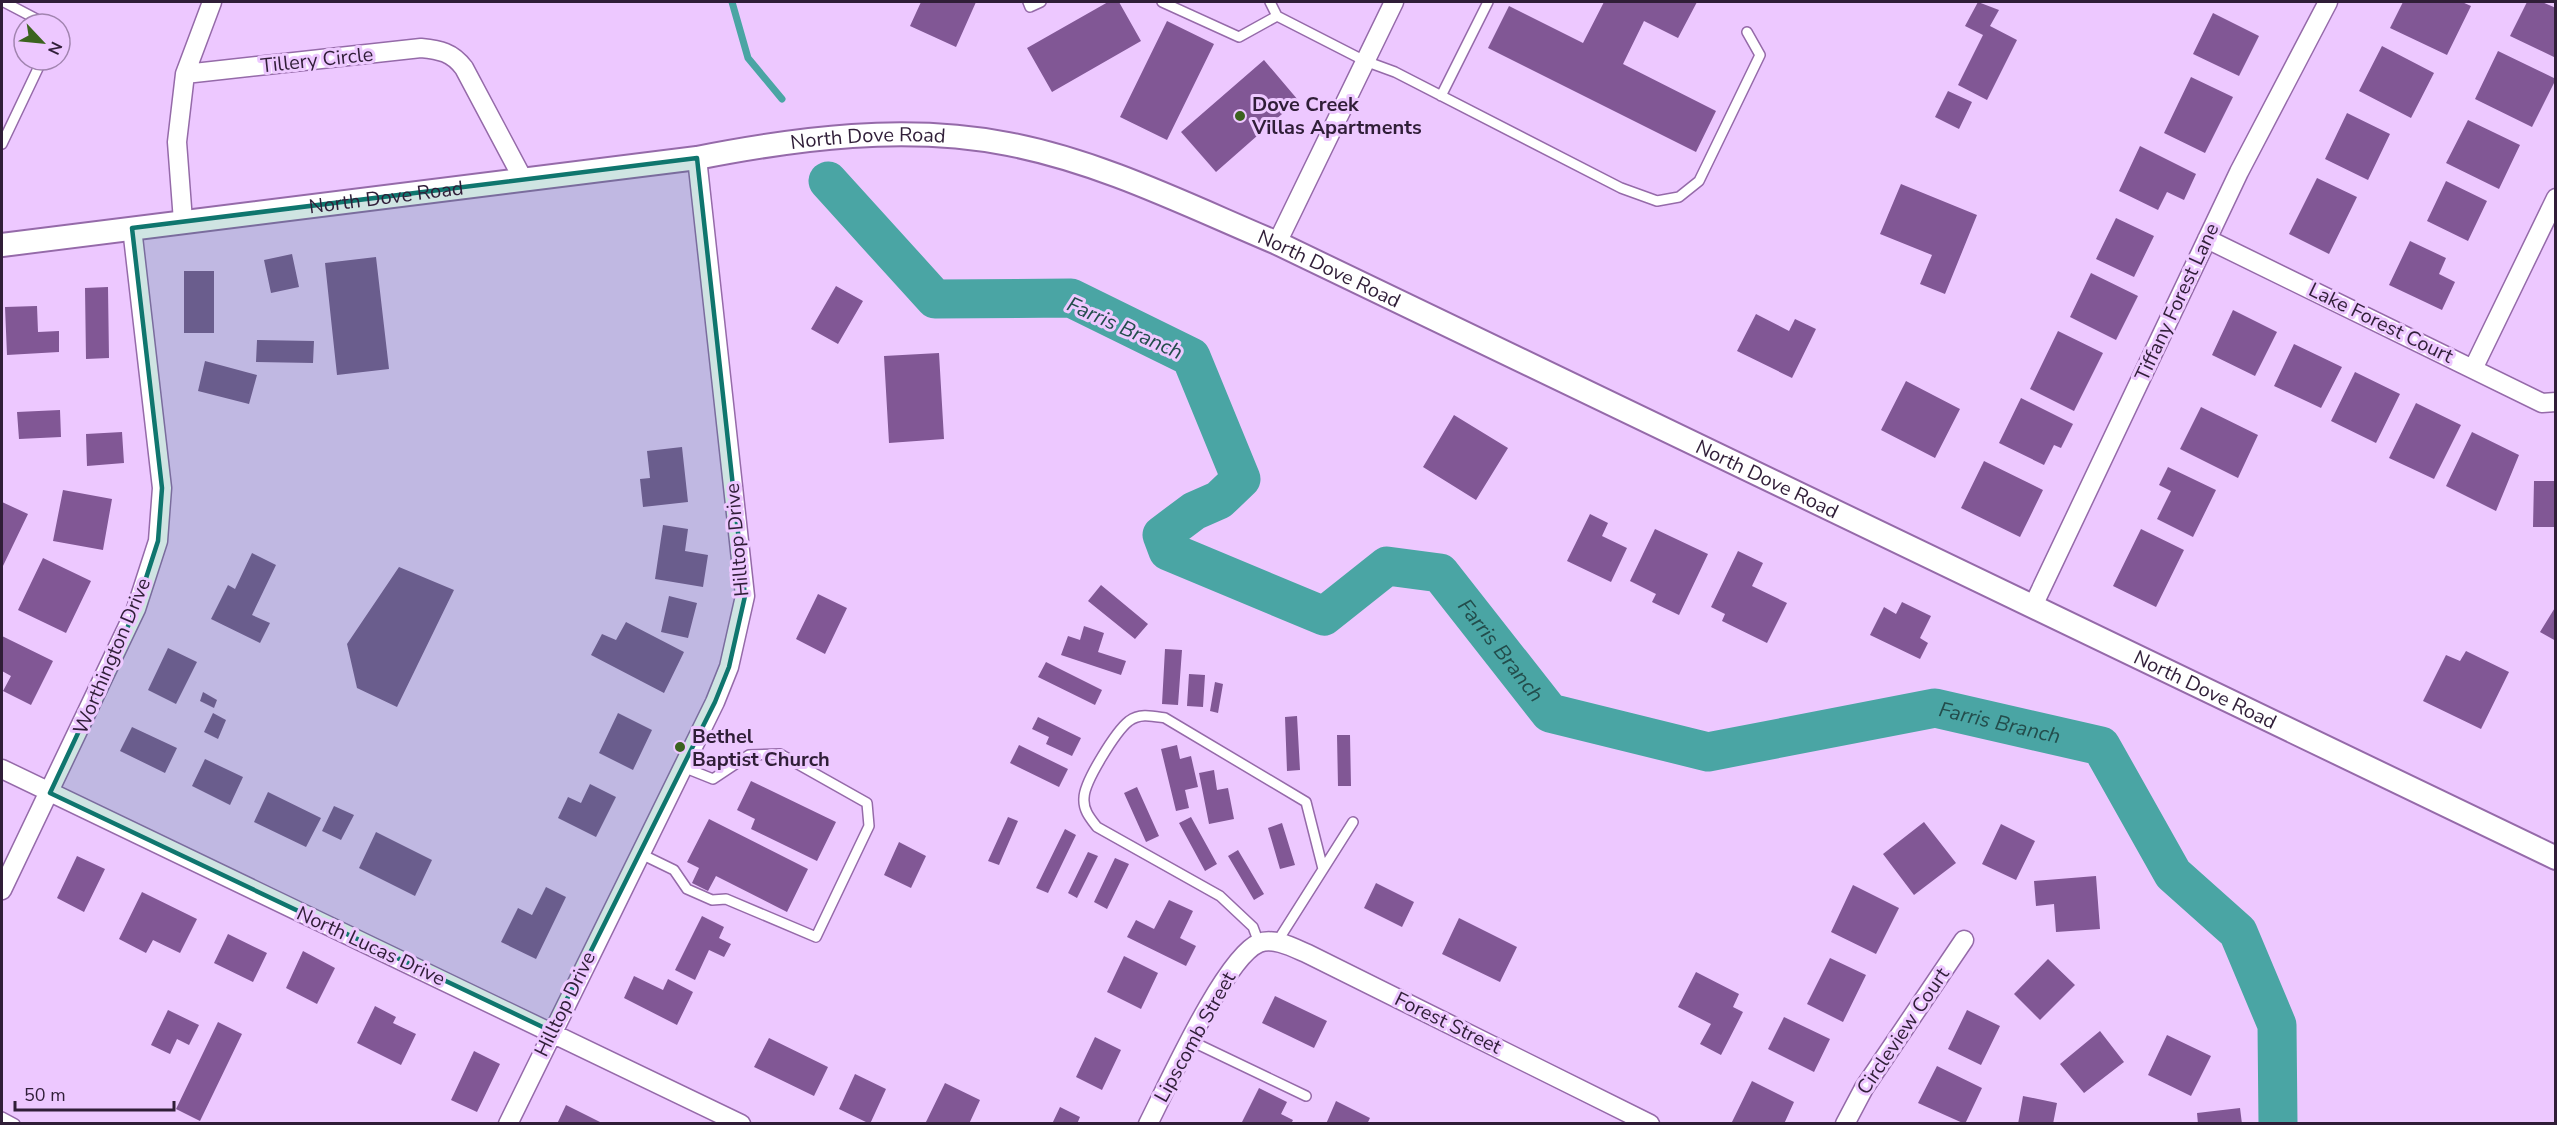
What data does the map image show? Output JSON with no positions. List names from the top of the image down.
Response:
{
  "streets": {
    "street": [
      "Tillery Circle",
      "North Dove Road",
      "Tiffany Forest Lane",
      "Lake Forest Court",
      "Hilltop Drive",
      "Worthington Drive",
      "North Lucas Drive",
      "Forest Street",
      "Circleview Court",
      "Lipscomb Street"
    ]
  },
  "crossings": [
    ["Tillery Circle", "North Dove Road"],
    ["North Dove Road", "Tiffany Forest Lane"],
    ["North Dove Road", "Hilltop Drive"],
    ["North Dove Road", "Worthington Drive"],
    ["Tiffany Forest Lane", "Lake Forest Court"],
    ["Hilltop Drive", "North Lucas Drive"],
    ["Worthington Drive", "North Lucas Drive"],
    ["Forest Street", "Lipscomb Street"]
  ],
  "water": ["Farris Branch"],
  "places": ["Dove Creek Villas Apartments", "Bethel Baptist Church"],
  "scale_bar": "50 m",
  "north": "bottom right"
}
